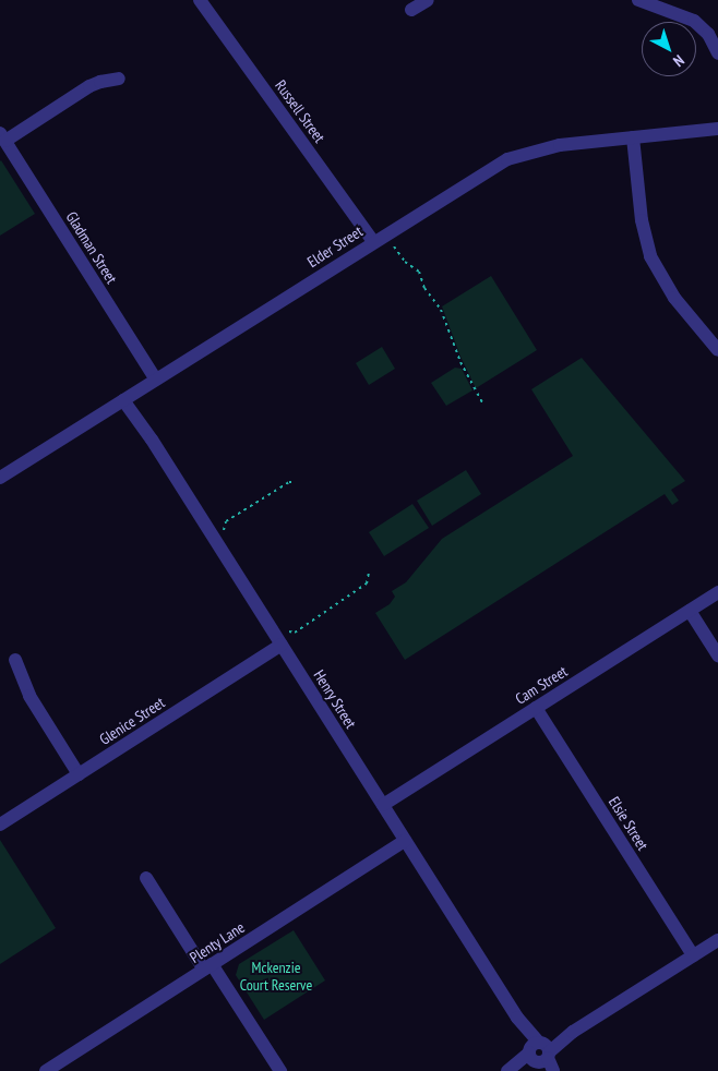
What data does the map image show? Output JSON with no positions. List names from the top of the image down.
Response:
{
  "streets": {
    "street": [
      "Russell Street",
      "Elder Street",
      "Gladman Street",
      "Cam Street",
      "Henry Street",
      "Glenice Street",
      "Elsie Street",
      "Plenty Lane"
    ]
  },
  "crossings": [
    ["Russell Street", "Elder Street"],
    ["Elder Street", "Gladman Street"],
    ["Elder Street", "Henry Street"],
    ["Cam Street", "Henry Street"],
    ["Cam Street", "Elsie Street"],
    ["Henry Street", "Glenice Street"],
    ["Henry Street", "Plenty Lane"]
  ],
  "parks": ["Mckenzie Court Reserve"],
  "north": "bottom right"
}
